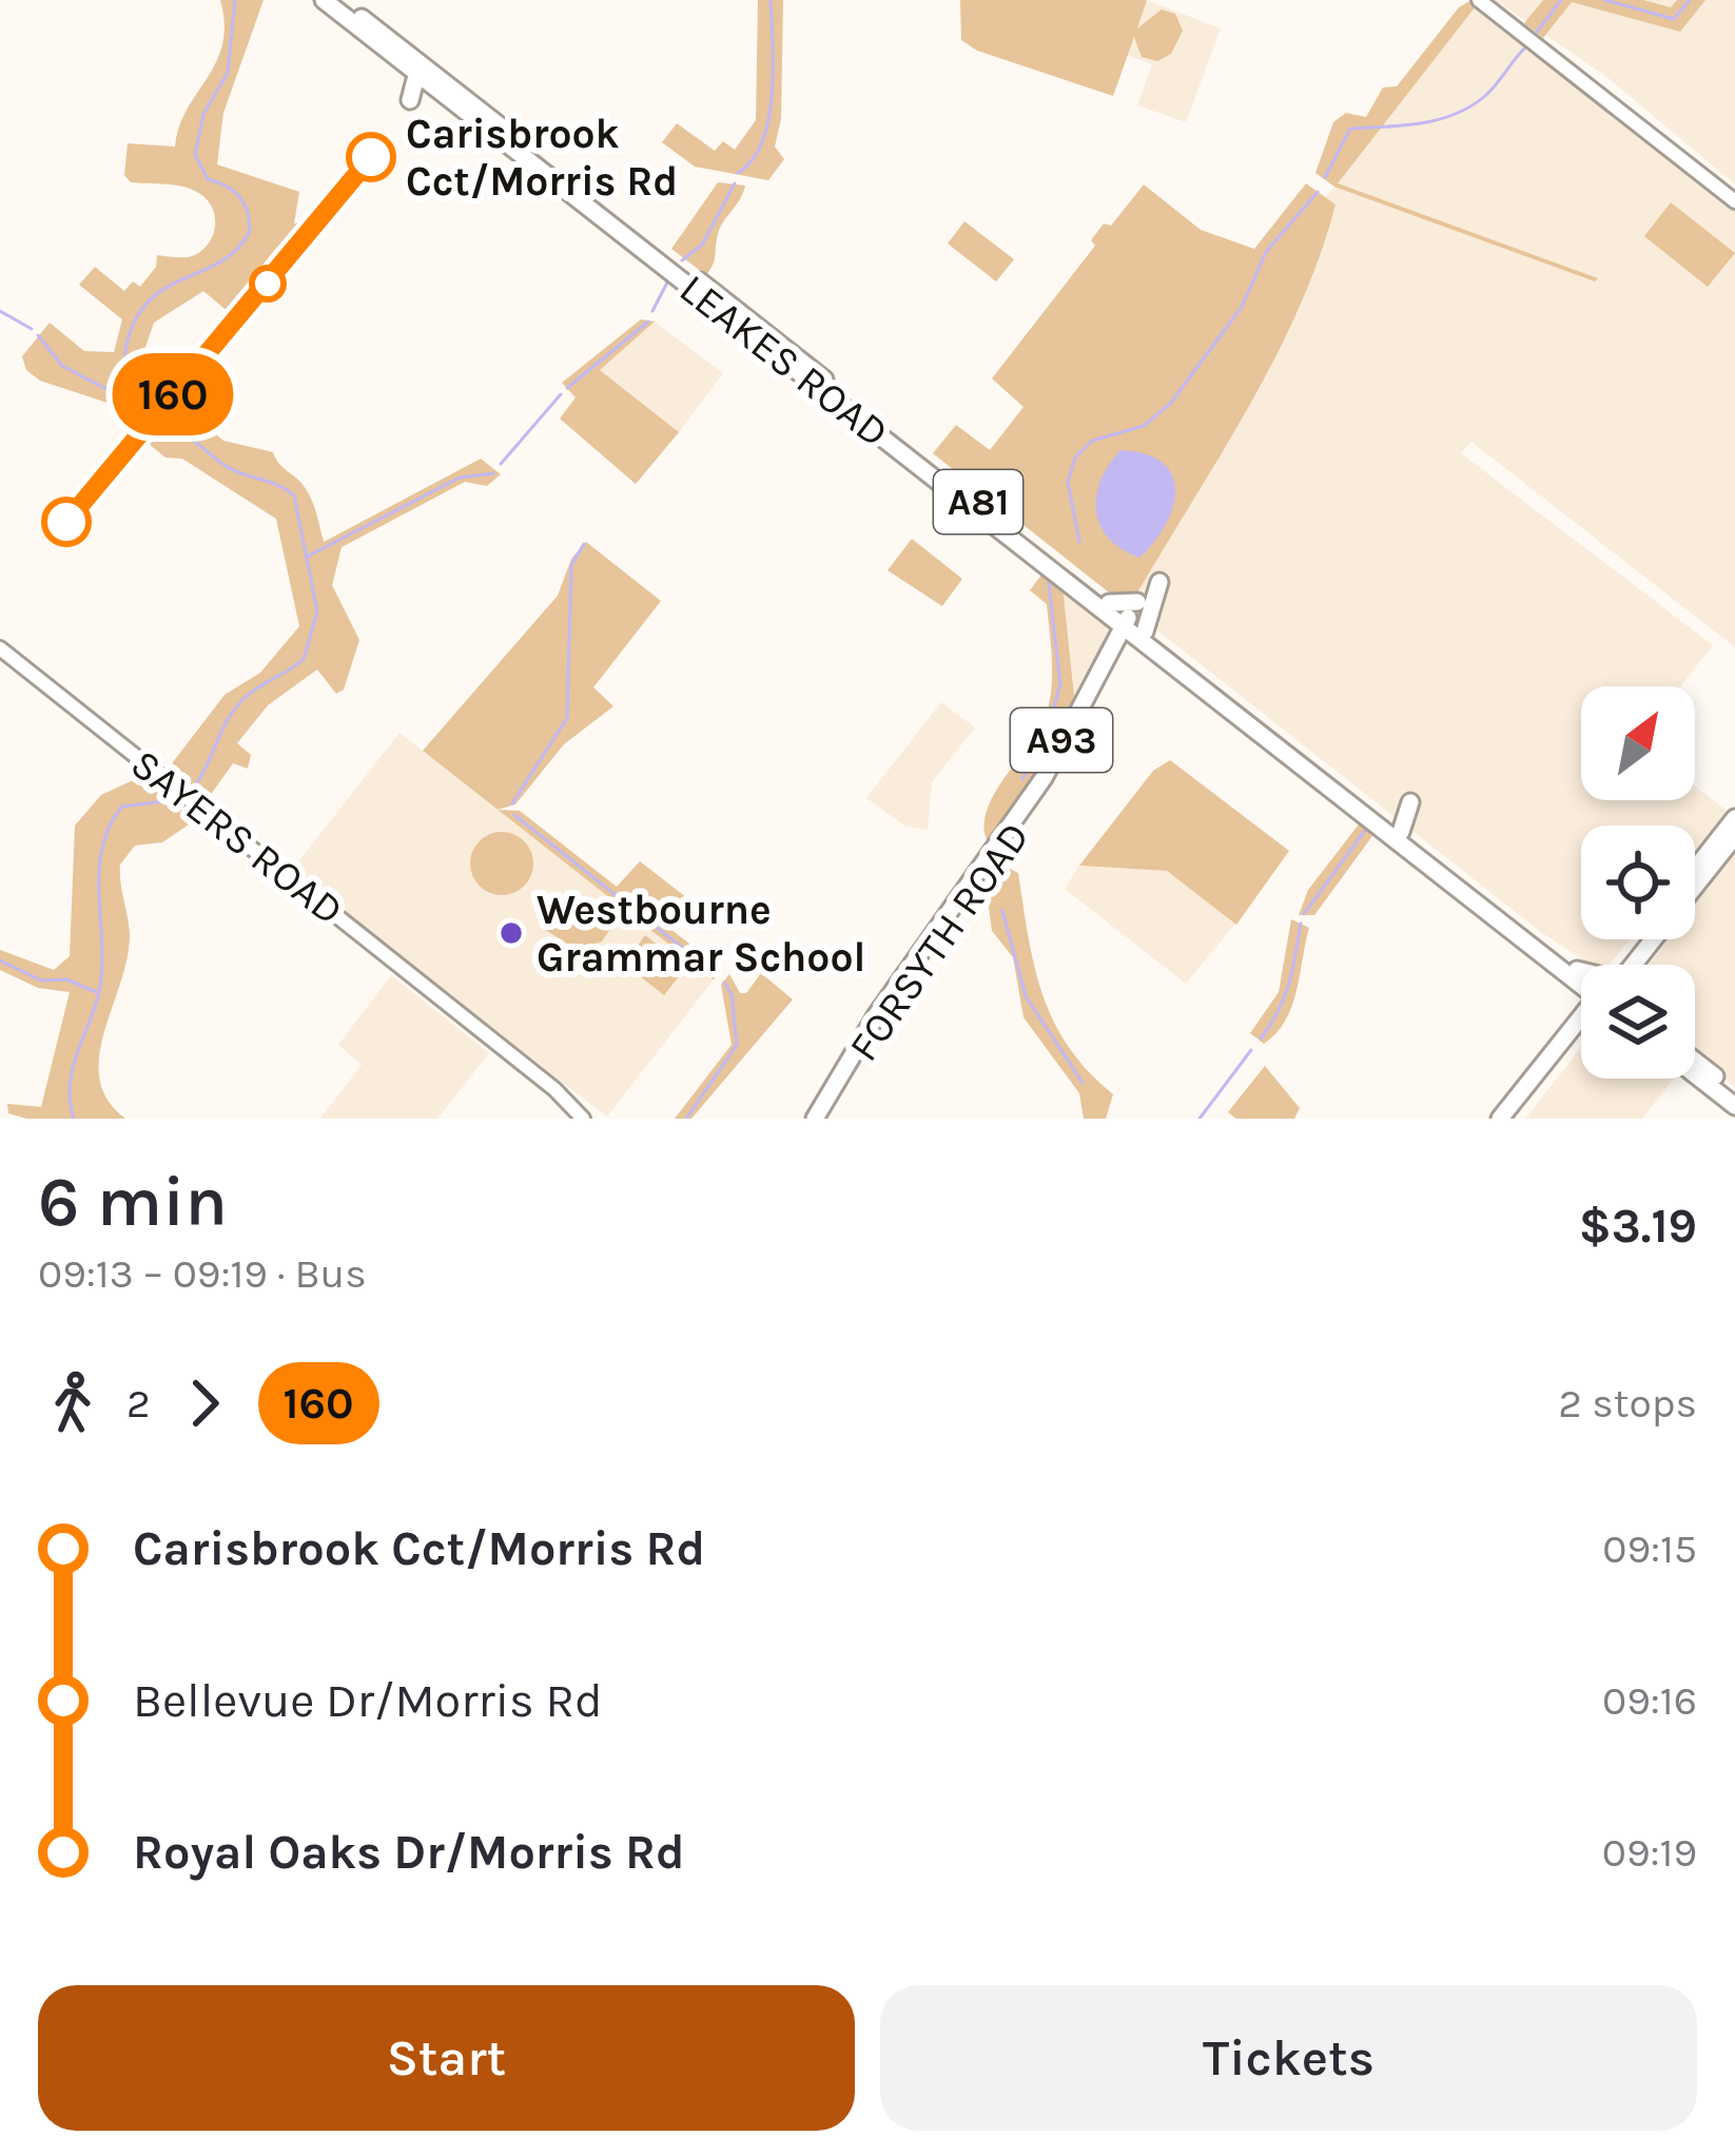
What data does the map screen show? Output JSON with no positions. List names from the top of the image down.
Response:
{
  "streets": {
    "highway": [
      "LEAKES ROAD",
      "A81",
      "A93",
      "FORSYTH ROAD"
    ],
    "main road": ["SAYERS ROAD"]
  },
  "crossings": [
    ["LEAKES ROAD", "FORSYTH ROAD"]
  ],
  "places": ["Carisbrook Cct/Morris Rd", "Westbourne Grammar School"],
  "lines": ["bus line 160"],
  "north": "top right",
  "page": {
    "on_map": "160",
    "heading": ["6 min", "09:13 – 09:19 · Bus", "$3.19"],
    "legs": ["2", "160", "2 stops"],
    "list": [
      {
        "name": "Carisbrook Cct/Morris Rd",
        "value": "09:15"
      },
      {
        "name": "Bellevue Dr/Morris Rd",
        "value": "09:16"
      },
      {
        "name": "Royal Oaks Dr/Morris Rd",
        "value": "09:19"
      }
    ],
    "buttons": ["Start", "Tickets"]
  }
}
